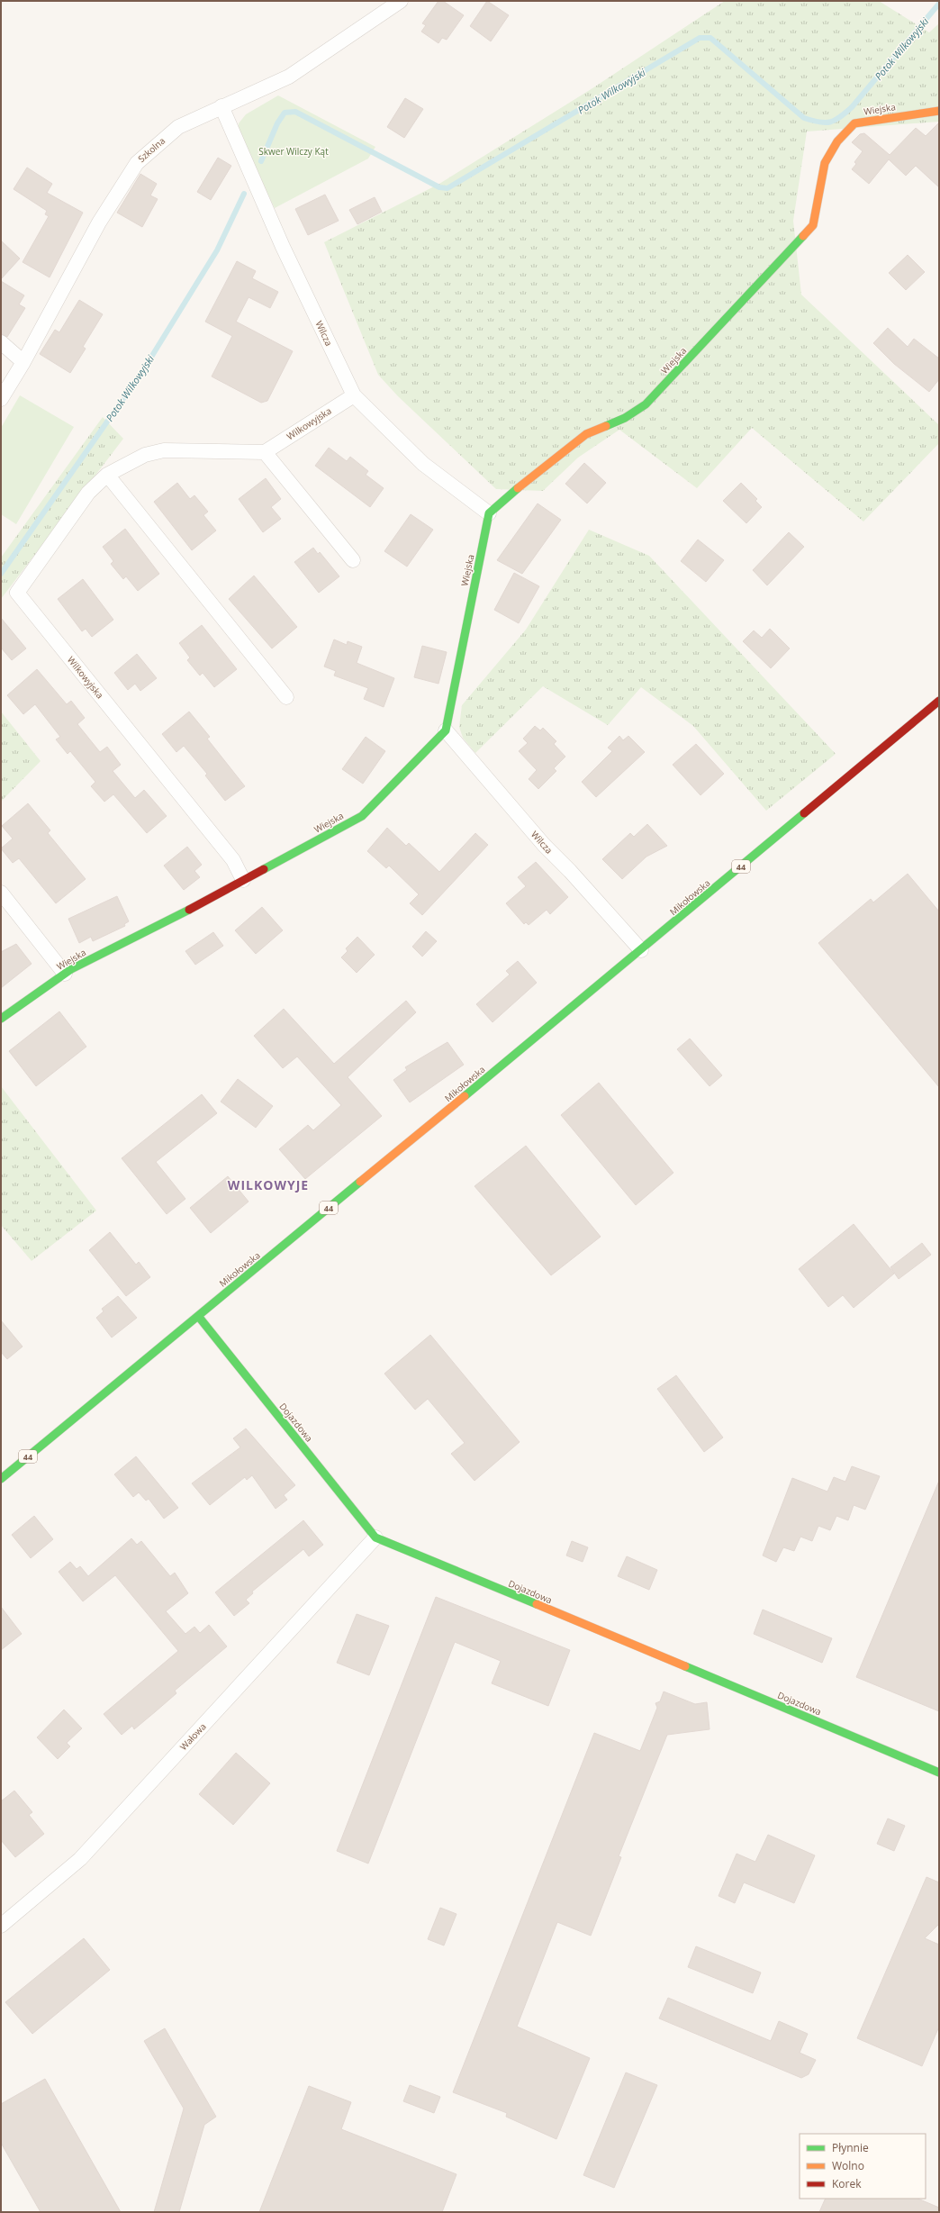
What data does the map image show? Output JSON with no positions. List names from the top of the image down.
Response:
{
  "streets": {
    "street": [
      "Wiejska",
      "Szkolna",
      "Wilcza",
      "Wilkowyjska",
      "44",
      "Mikołowska",
      "Dojazdowa",
      "Wałowa"
    ]
  },
  "crossings": [
    ["Wiejska", "Wilcza"],
    ["Wiejska", "Wilkowyjska"],
    ["Szkolna", "Wilcza"],
    ["Wilcza", "Wilkowyjska"],
    ["Wilcza", "Mikołowska"],
    ["Mikołowska", "Dojazdowa"],
    ["Dojazdowa", "Wałowa"]
  ],
  "districts": ["WILKOWYJE"],
  "water": ["Potok Wilkowyjski"],
  "parks": ["Skwer Wilczy Kąt"],
  "legend": ["Płynnie", "Wolno", "Korek"]
}
